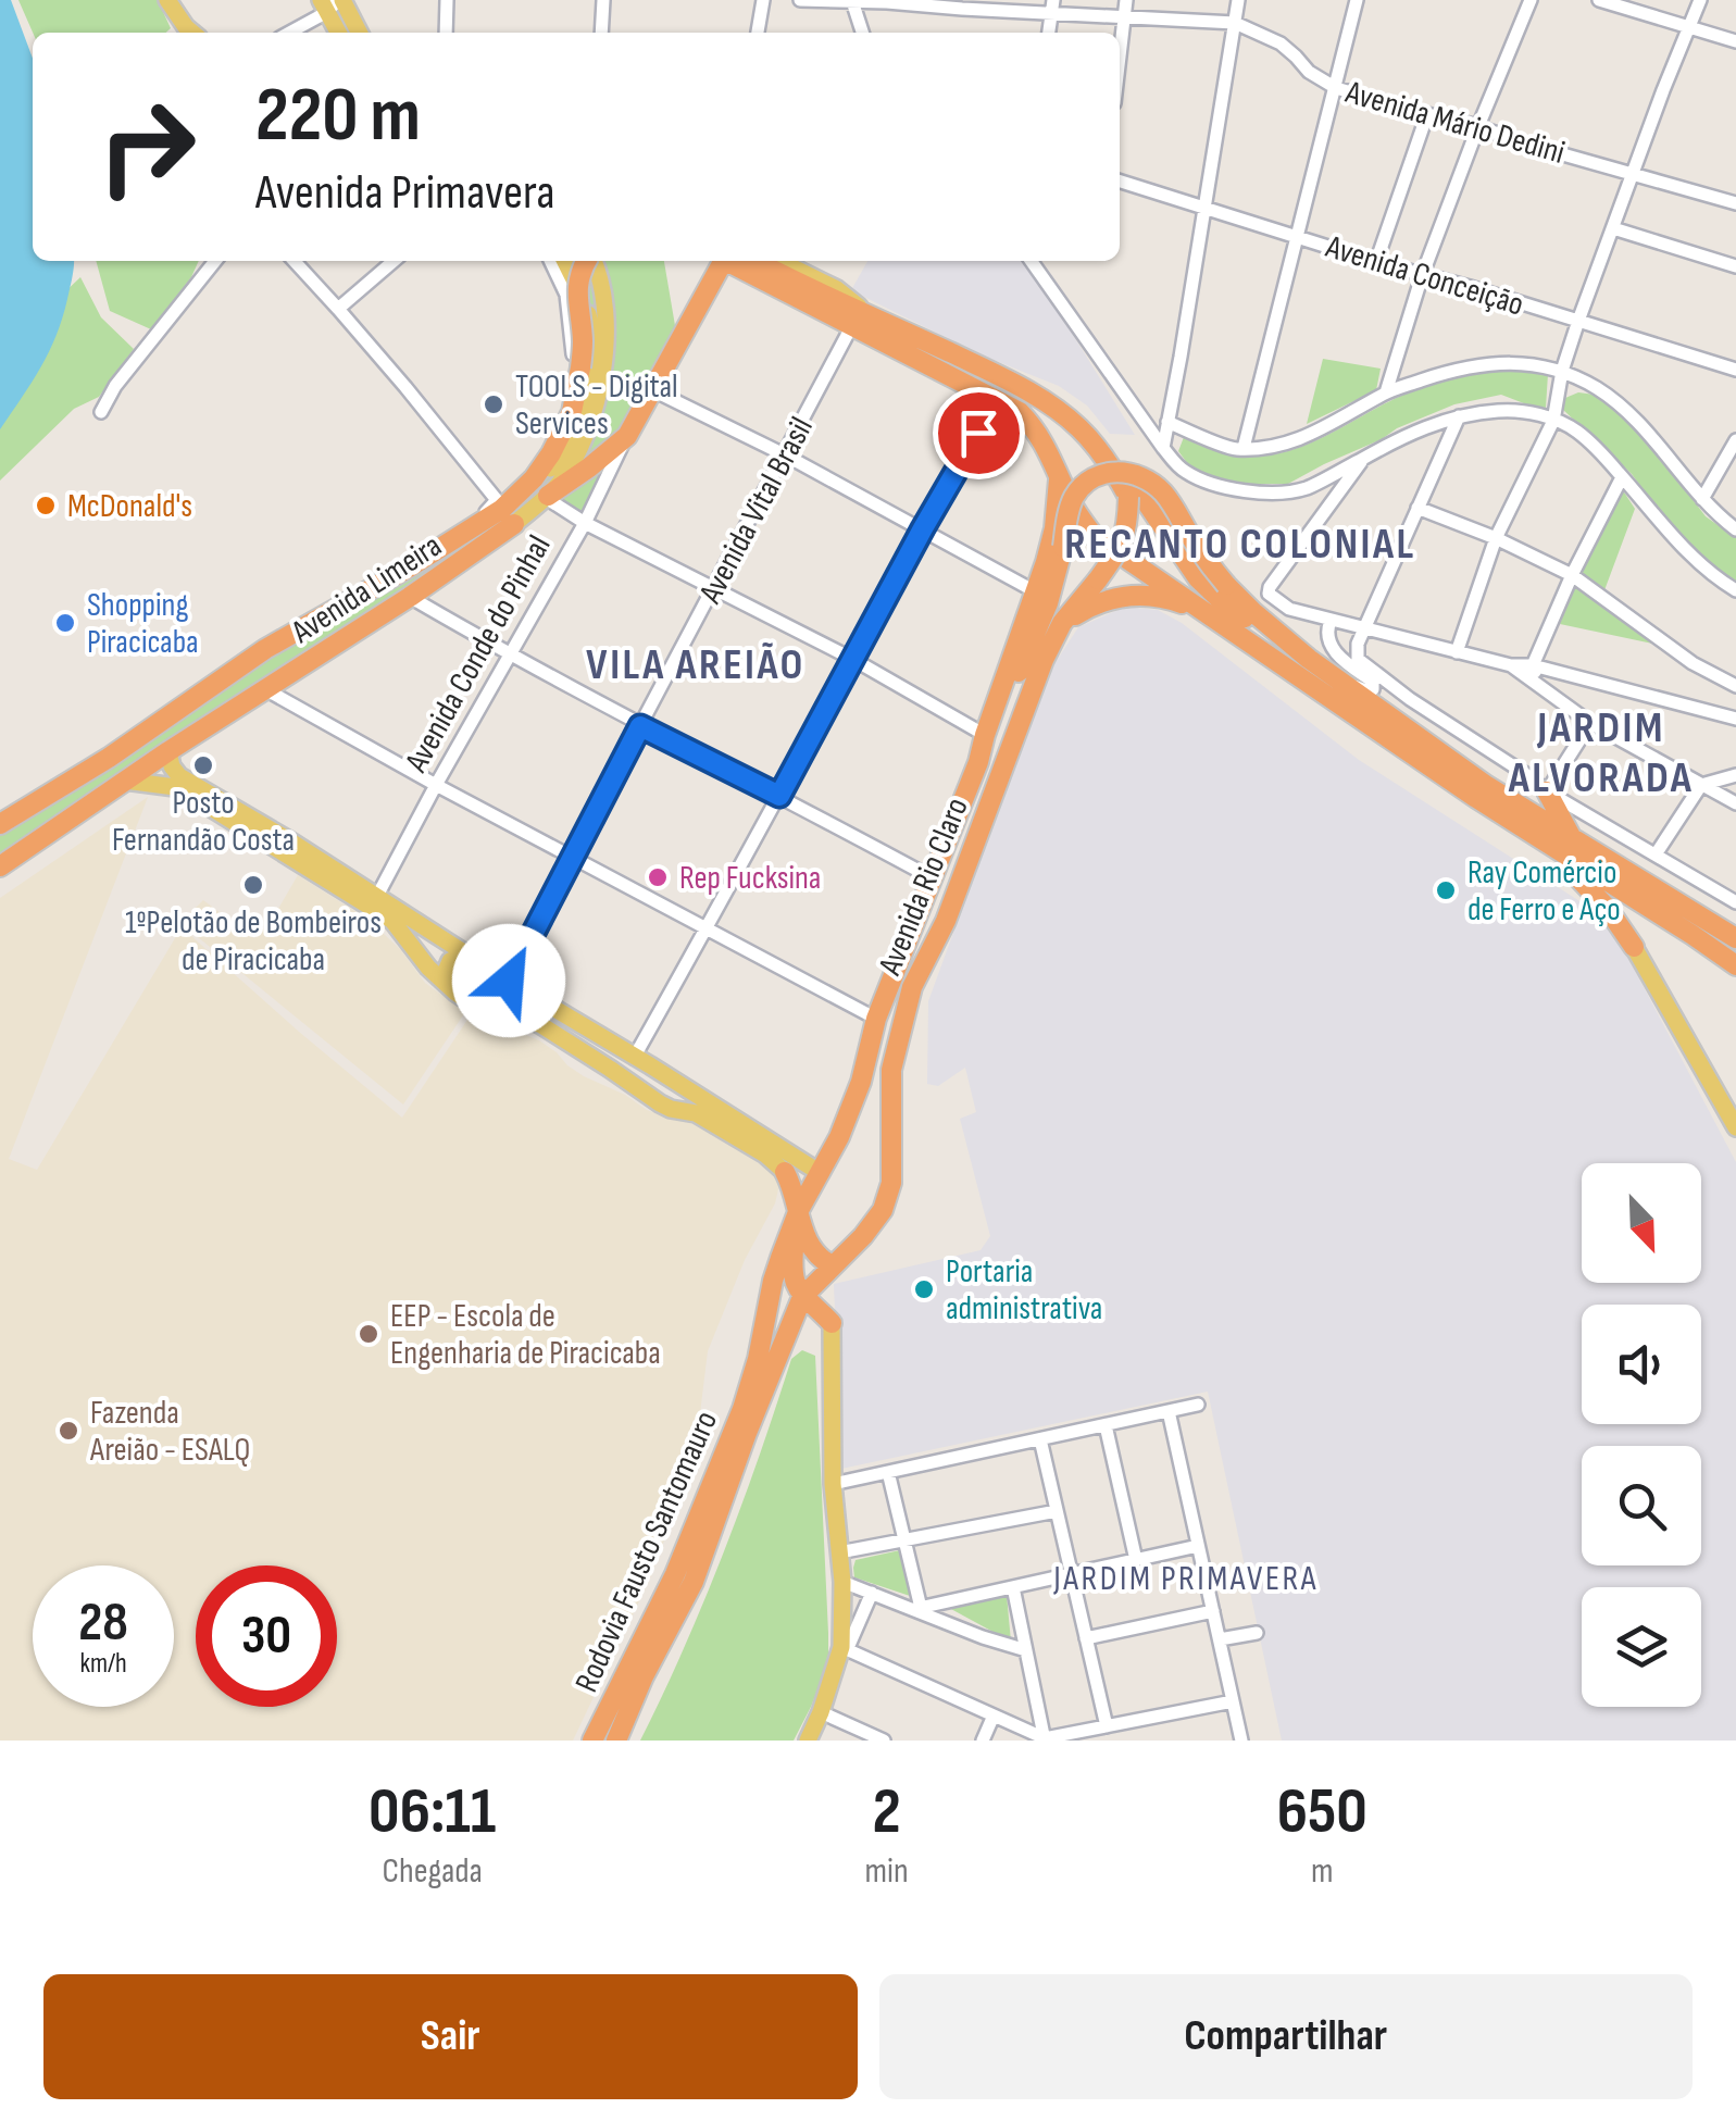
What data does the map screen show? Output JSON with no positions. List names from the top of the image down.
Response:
{
  "streets": {
    "highway": [
      "Avenida Limeira",
      "Avenida Conde do Pinhal",
      "Avenida Rio Claro",
      "Rodovia Fausto Santomauro"
    ],
    "street": ["Avenida Mário Dedini", "Avenida Conceição", "Avenida Vital Brasil"]
  },
  "crossings": [
    ["Avenida Limeira", "Avenida Conde do Pinhal"],
    ["Avenida Rio Claro", "Rodovia Fausto Santomauro"]
  ],
  "districts": [
    "RECANTO COLONIAL",
    "VILA AREIÃO",
    "JARDIM ALVORADA",
    "JARDIM PRIMAVERA"
  ],
  "places": [
    "TOOLS - Digital Services",
    "McDonald's",
    "Shopping Piracicaba",
    "Posto Fernandão Costa",
    "Rep Fucksina",
    "1ºPelotão de Bombeiros de Piracicaba",
    "Ray Comércio de Ferro e Aço",
    "Portaria administrativa",
    "EEP - Escola de Engenharia de Piracicaba",
    "Fazenda Areião - ESALQ"
  ],
  "north": "bottom right",
  "page": {
    "turn": ["220 m", "Avenida Primavera"],
    "speed": "28 km/h",
    "limit": "30",
    "eta": [
      "06:11",
      "Chegada",
      "2",
      "min",
      "650",
      "m"
    ],
    "buttons": ["Sair", "Compartilhar"]
  }
}
